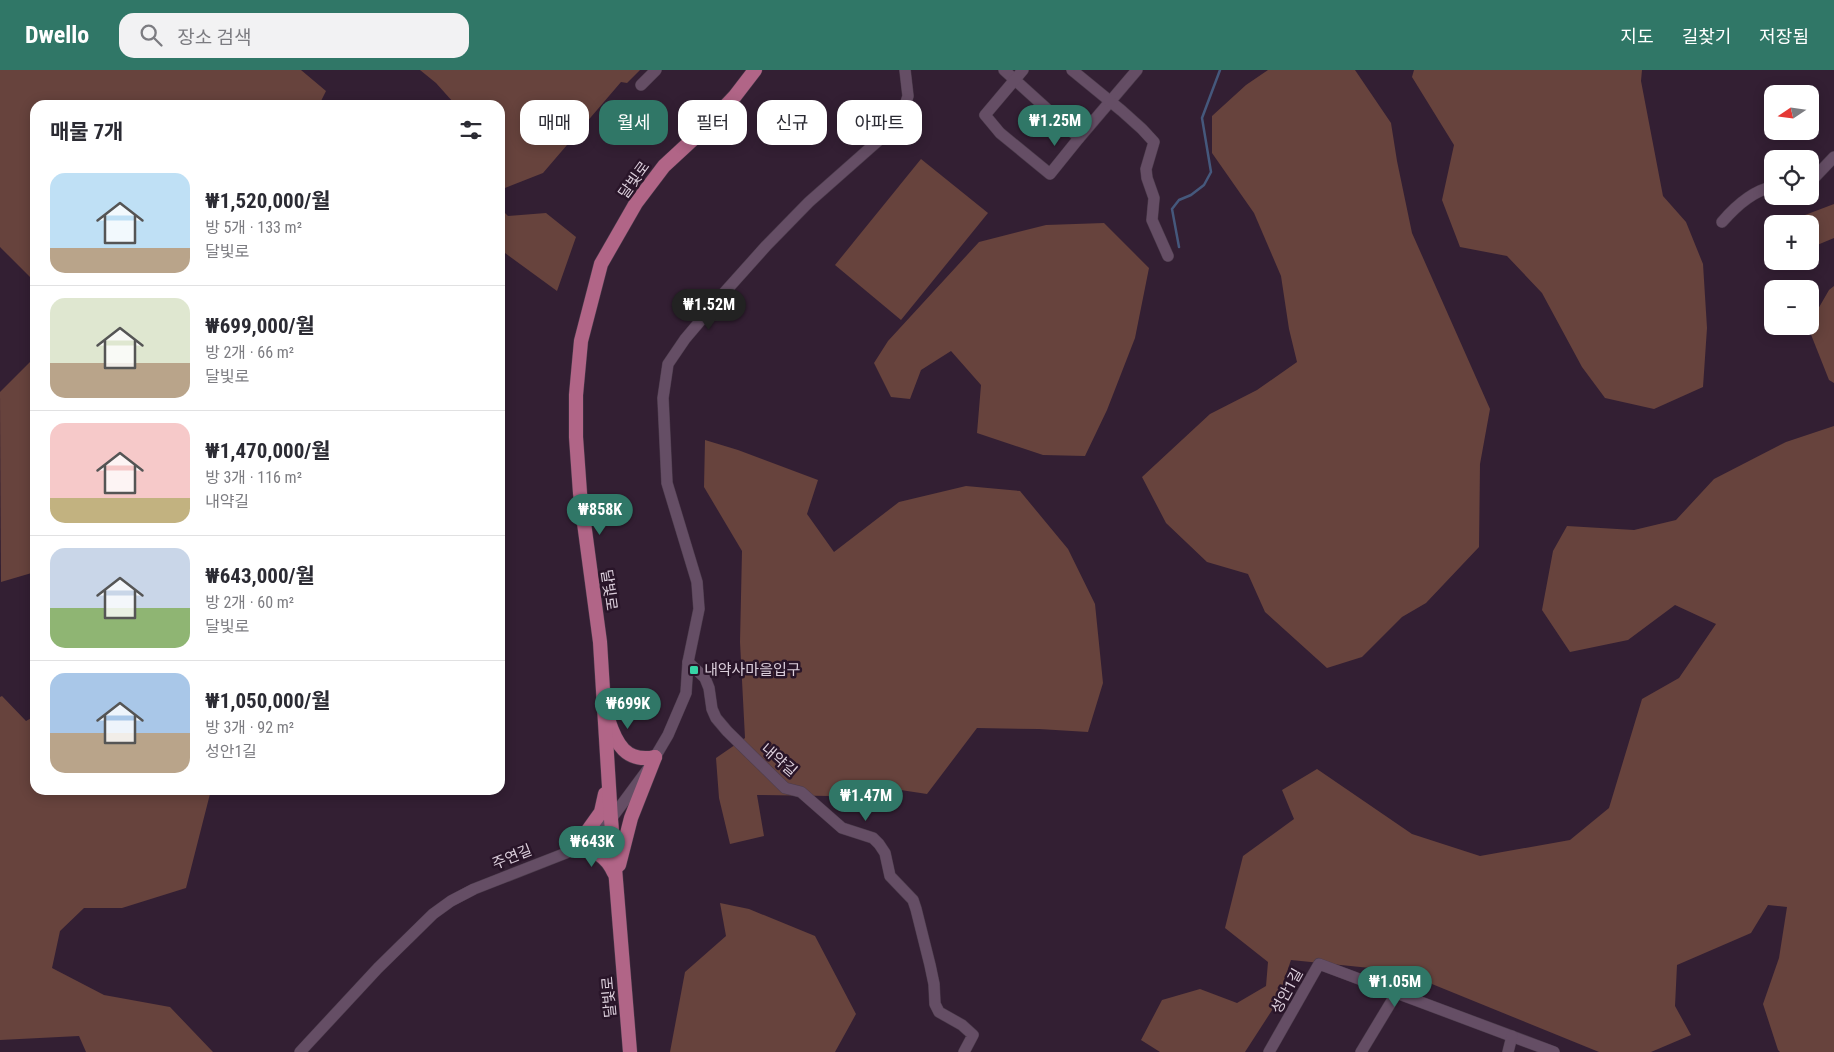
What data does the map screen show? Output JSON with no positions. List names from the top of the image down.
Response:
{
  "streets": {
    "main road": ["달빛로"],
    "street": ["내약길", "주연길", "성안1길"]
  },
  "crossings": [
    ["달빛로", "주연길"],
    ["내약길", "주연길"]
  ],
  "places": {
    "transit": ["내약사마을입구"]
  },
  "north": "left",
  "page": {
    "header": "Dwello",
    "search": "장소 검색",
    "nav": ["지도", "길찾기", "저장됨"],
    "map_buttons": ["+", "−"],
    "chip": [
      "매매",
      "월세",
      "필터",
      "신규",
      "아파트"
    ],
    "heading": "매물 7개",
    "price": [
      "₩1.25M",
      "₩1.52M",
      "₩858K",
      "₩699K",
      "₩1.47M",
      "₩643K",
      "₩1.05M"
    ],
    "list": [
      {
        "name": "₩1,520,000/월",
        "note": "방 5개 · 133 m² · 달빛로"
      },
      {
        "name": "₩699,000/월",
        "note": "방 2개 · 66 m² · 달빛로"
      },
      {
        "name": "₩1,470,000/월",
        "note": "방 3개 · 116 m² · 내약길"
      },
      {
        "name": "₩643,000/월",
        "note": "방 2개 · 60 m² · 달빛로"
      },
      {
        "name": "₩1,050,000/월",
        "note": "방 3개 · 92 m² · 성안1길"
      }
    ]
  }
}
